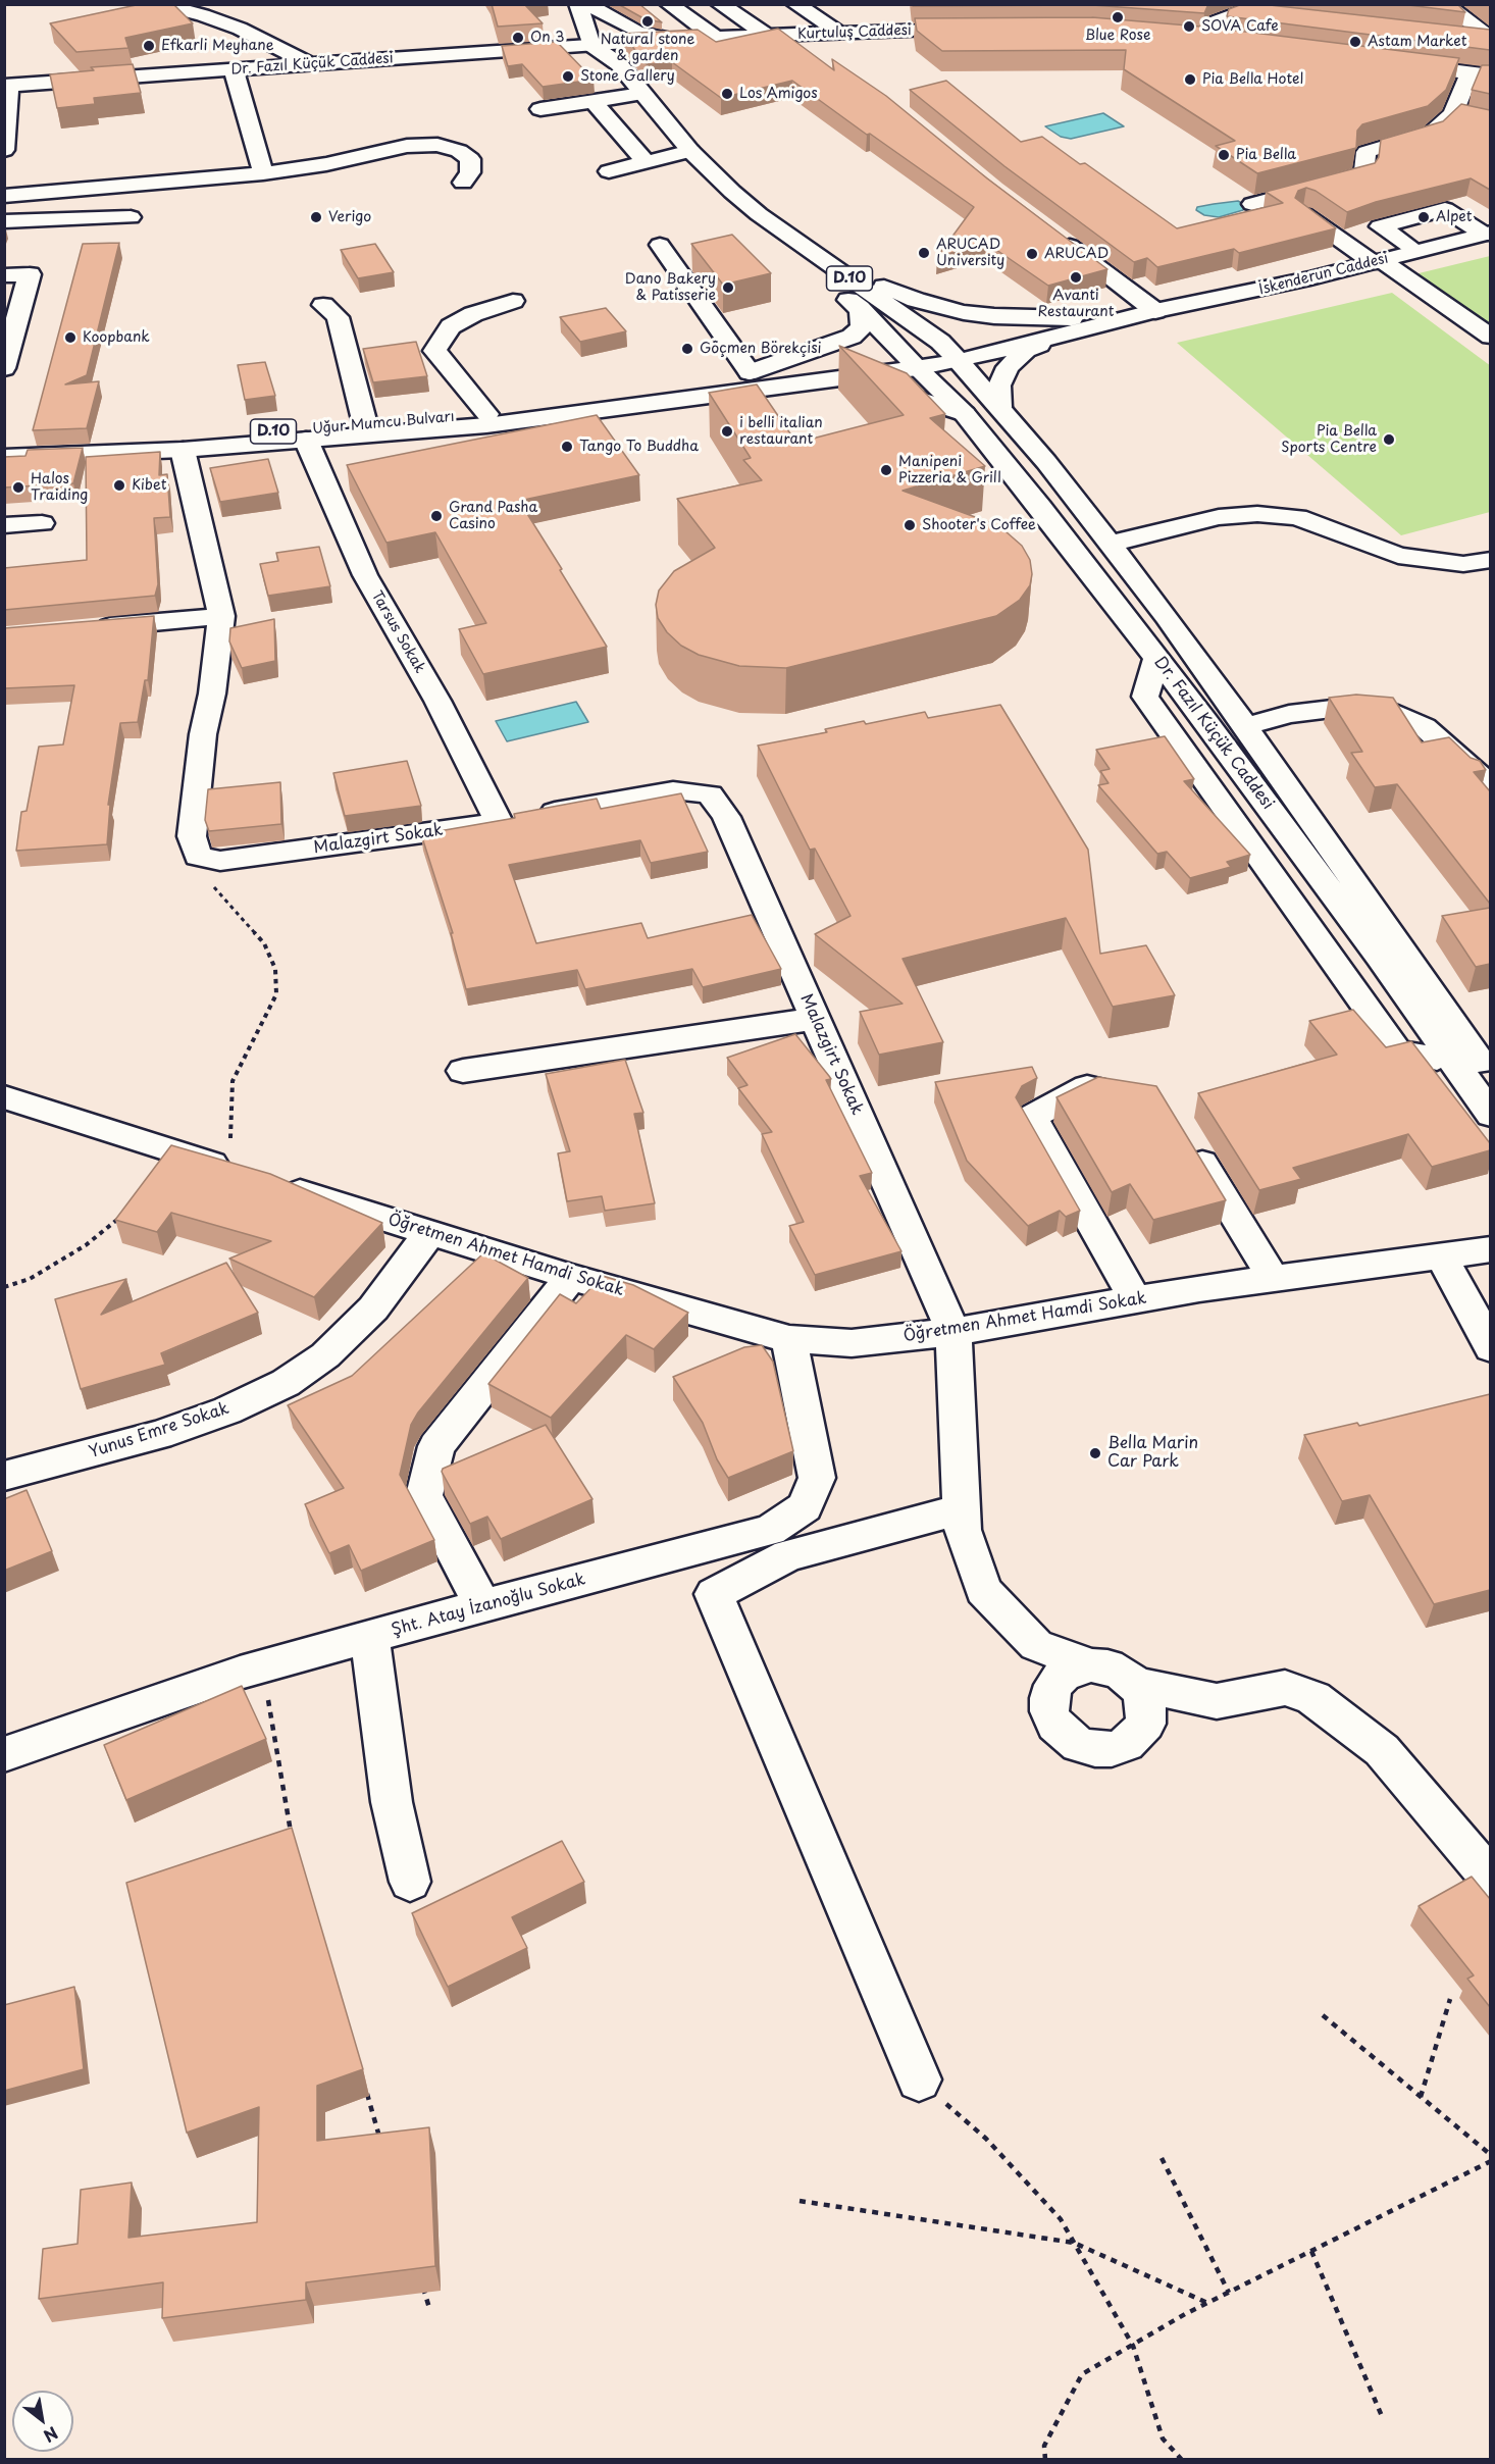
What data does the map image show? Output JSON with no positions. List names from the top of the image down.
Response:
{
  "streets": {
    "street": [
      "Kurtuluş Caddesi",
      "Dr. Fazıl Küçük Caddesi",
      "İskenderun Caddesi",
      "D.10",
      "Uğur Mumcu Bulvarı",
      "Tarsus Sokak",
      "Malazgirt Sokak",
      "Öğretmen Ahmet Hamdi Sokak",
      "Yunus Emre Sokak",
      "Şht. Atay İzanoğlu Sokak"
    ]
  },
  "crossings": [
    ["Kurtuluş Caddesi", "Dr. Fazıl Küçük Caddesi"],
    ["Dr. Fazıl Küçük Caddesi", "D.10"],
    ["D.10", "Uğur Mumcu Bulvarı"],
    ["Uğur Mumcu Bulvarı", "Tarsus Sokak"],
    ["Tarsus Sokak", "Malazgirt Sokak"],
    ["Malazgirt Sokak", "Öğretmen Ahmet Hamdi Sokak"],
    ["Öğretmen Ahmet Hamdi Sokak", "Yunus Emre Sokak"],
    ["Öğretmen Ahmet Hamdi Sokak", "Şht. Atay İzanoğlu Sokak"]
  ],
  "places": [
    "Blue Rose",
    "Natural stone & garden",
    "SOVA Cafe",
    "On 3",
    "Astam Market",
    "Efkarli Meyhane",
    "Stone Gallery",
    "Pia Bella Hotel",
    "Los Amigos",
    "Pia Bella",
    "Verigo",
    "Alpet",
    "ARUCAD University",
    "ARUCAD",
    "Avanti Restaurant",
    "Dano Bakery & Patisserie",
    "Koopbank",
    "Göçmen Börekçisi",
    "i belli italian restaurant",
    "Pia Bella Sports Centre",
    "Tango To Buddha",
    "Manipeni Pizzeria & Grill",
    "Kibet",
    "Halos Traiding",
    "Grand Pasha Casino",
    "Shooter's Coffee",
    "Bella Marin Car Park"
  ],
  "north": "bottom right"
}
